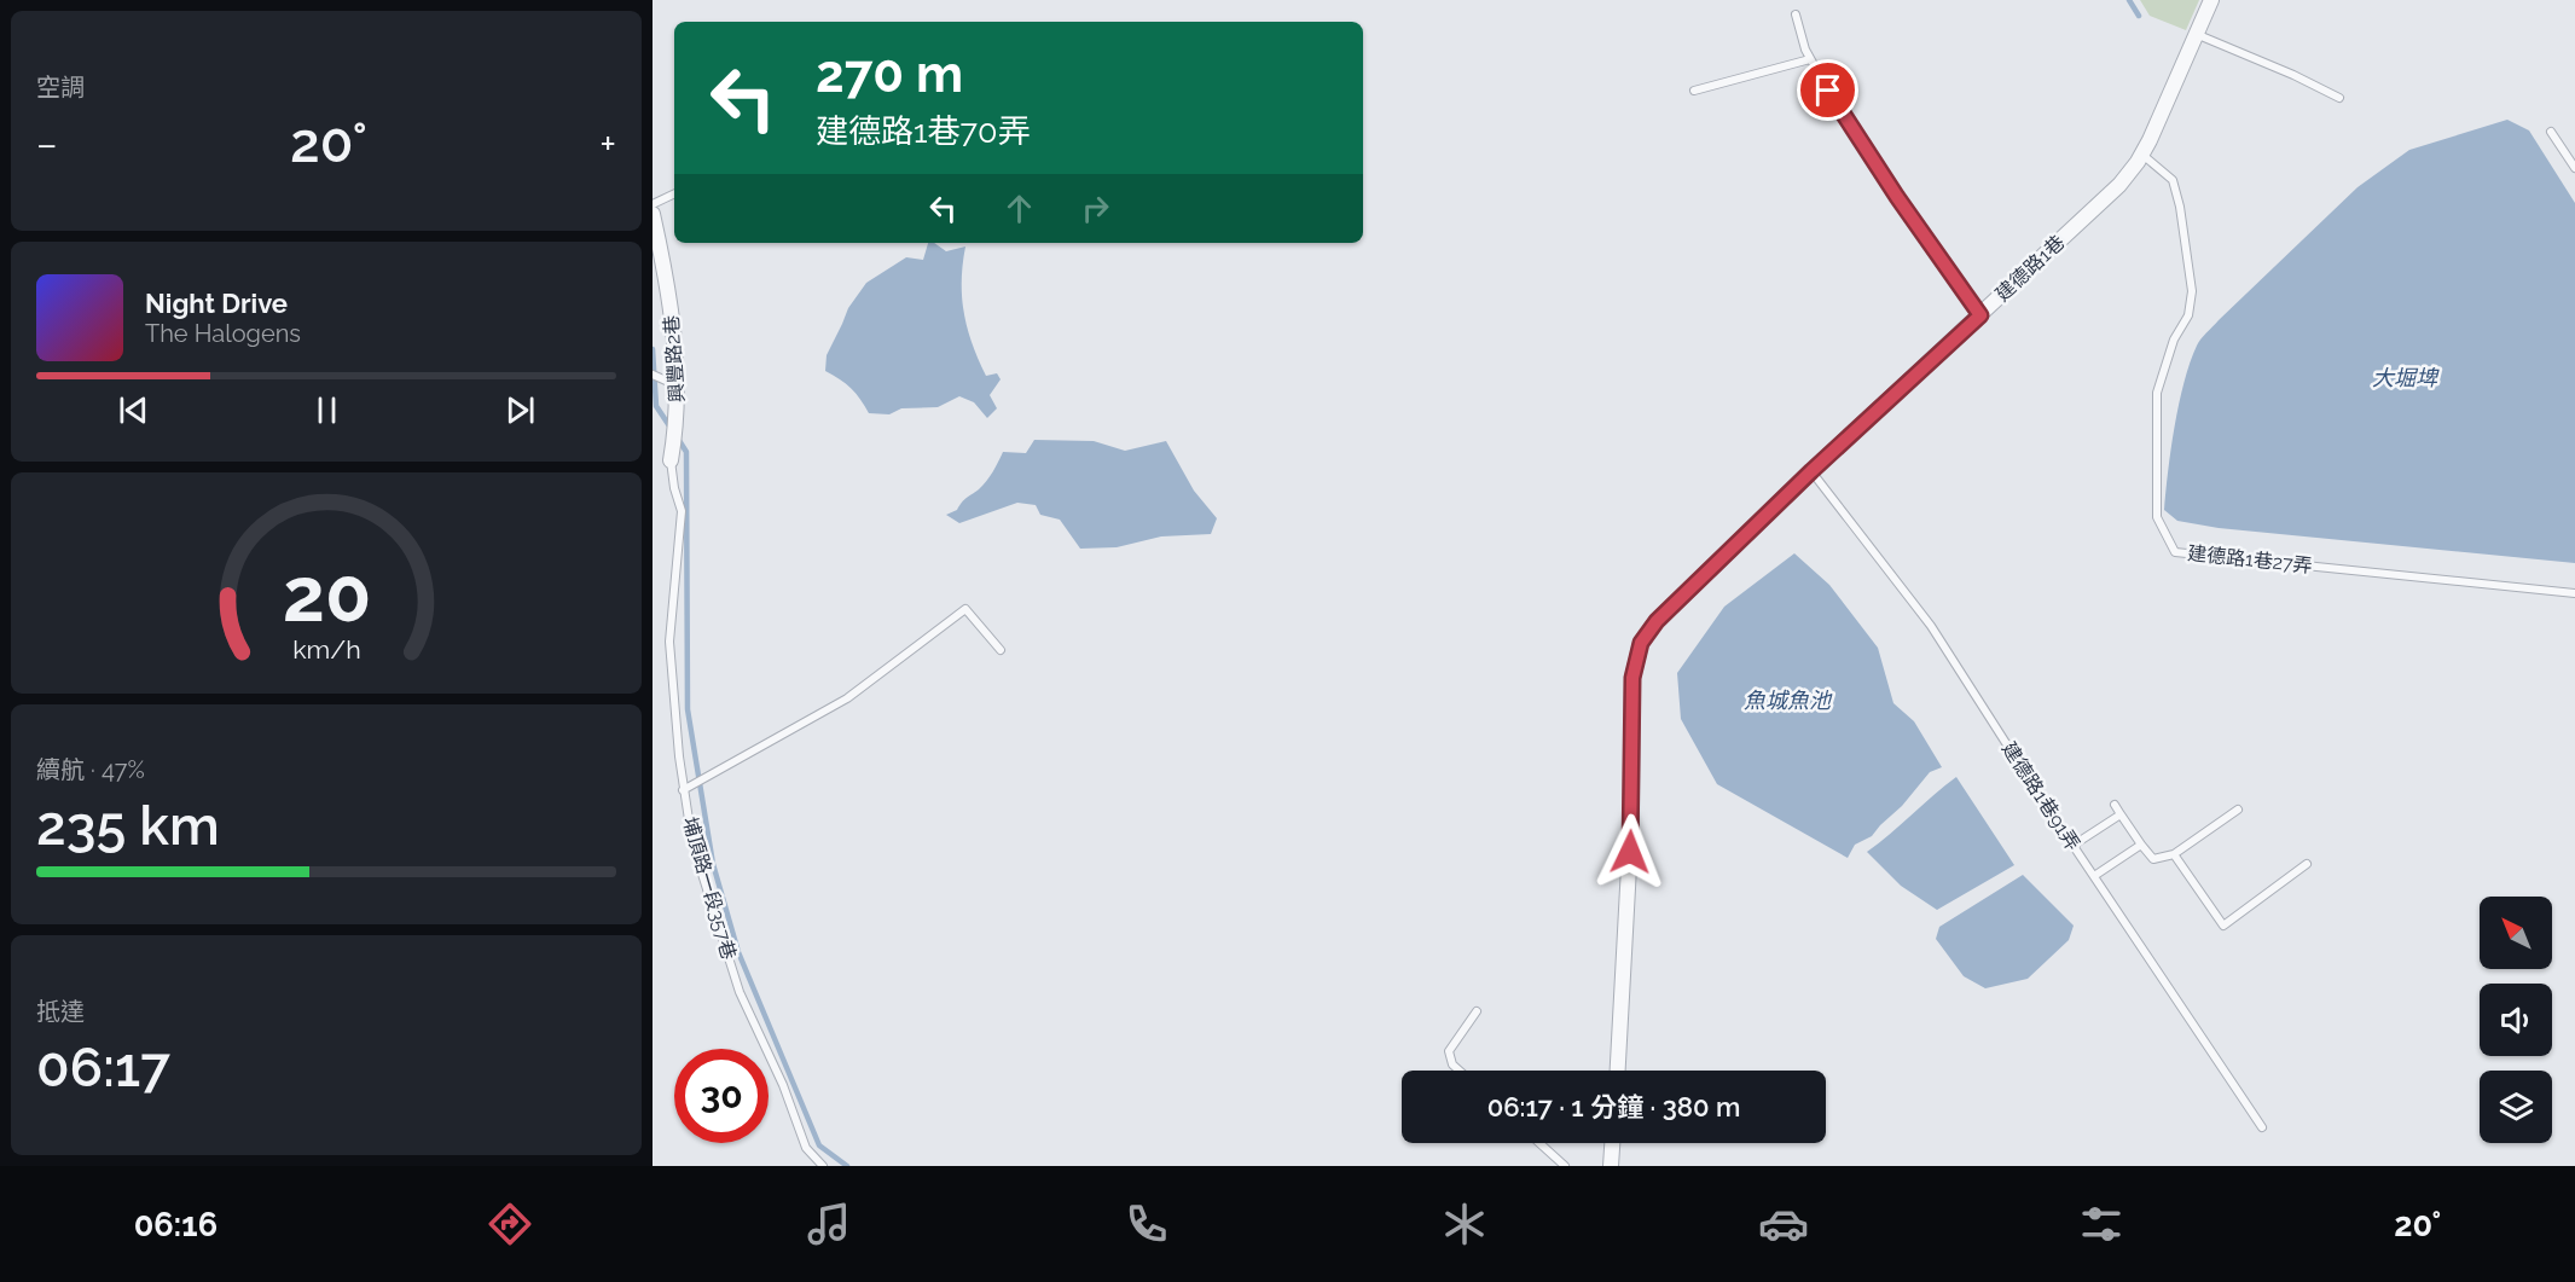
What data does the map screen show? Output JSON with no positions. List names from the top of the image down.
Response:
{
  "streets": {
    "street": ["建德路1巷", "興豐路2巷"],
    "lane": ["建德路1巷27弄", "建德路1巷91弄", "埔頂路一段357巷"]
  },
  "crossings": [
    ["建德路1巷", "建德路1巷27弄"],
    ["建德路1巷", "建德路1巷91弄"],
    ["興豐路2巷", "埔頂路一段357巷"]
  ],
  "water": ["大堀埤", "魚城魚池"],
  "north": "top left",
  "page": {
    "tile": [
      "空調",
      ["續航 · 47%", "235 km"],
      ["抵達", "06:17"]
    ],
    "turn": ["270 m", "建德路1巷70弄"],
    "heat": ["−", "20°", "+"],
    "song": ["Night Drive", "The Halogens"],
    "limit": "30",
    "trip": "06:17 · 1 分鐘 · 380 m",
    "tabs": ["06:16", "20°"],
    "gauge": ["20", "km/h"]
  }
}
